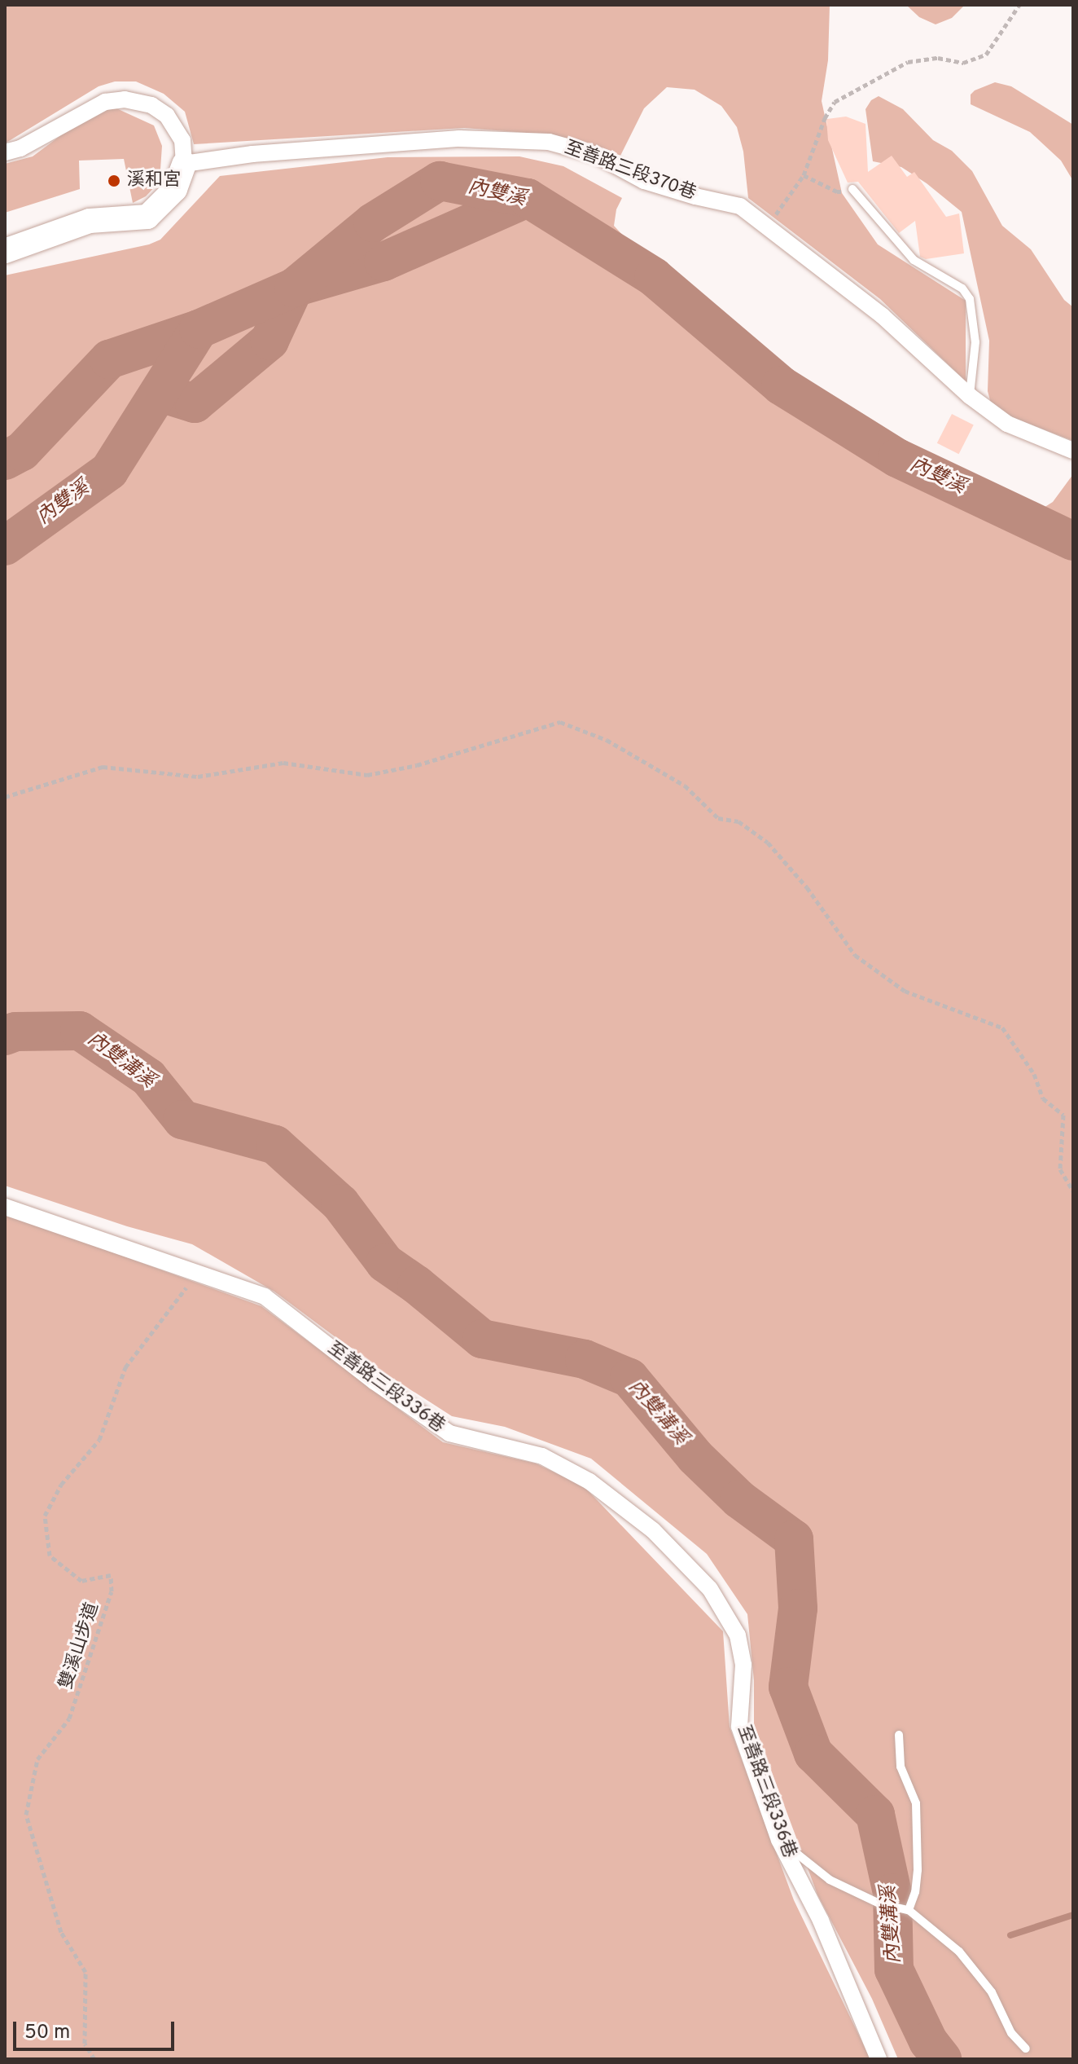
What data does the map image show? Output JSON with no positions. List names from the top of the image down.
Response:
{
  "streets": {
    "street": ["至善路三段370巷", "至善路三段336巷"],
    "path": ["雙溪山步道"]
  },
  "crossings": [
    ["至善路三段336巷", "雙溪山步道"]
  ],
  "water": ["內雙溪", "內雙溝溪"],
  "places": ["溪和宮"],
  "scale_bar": "50 m"
}
